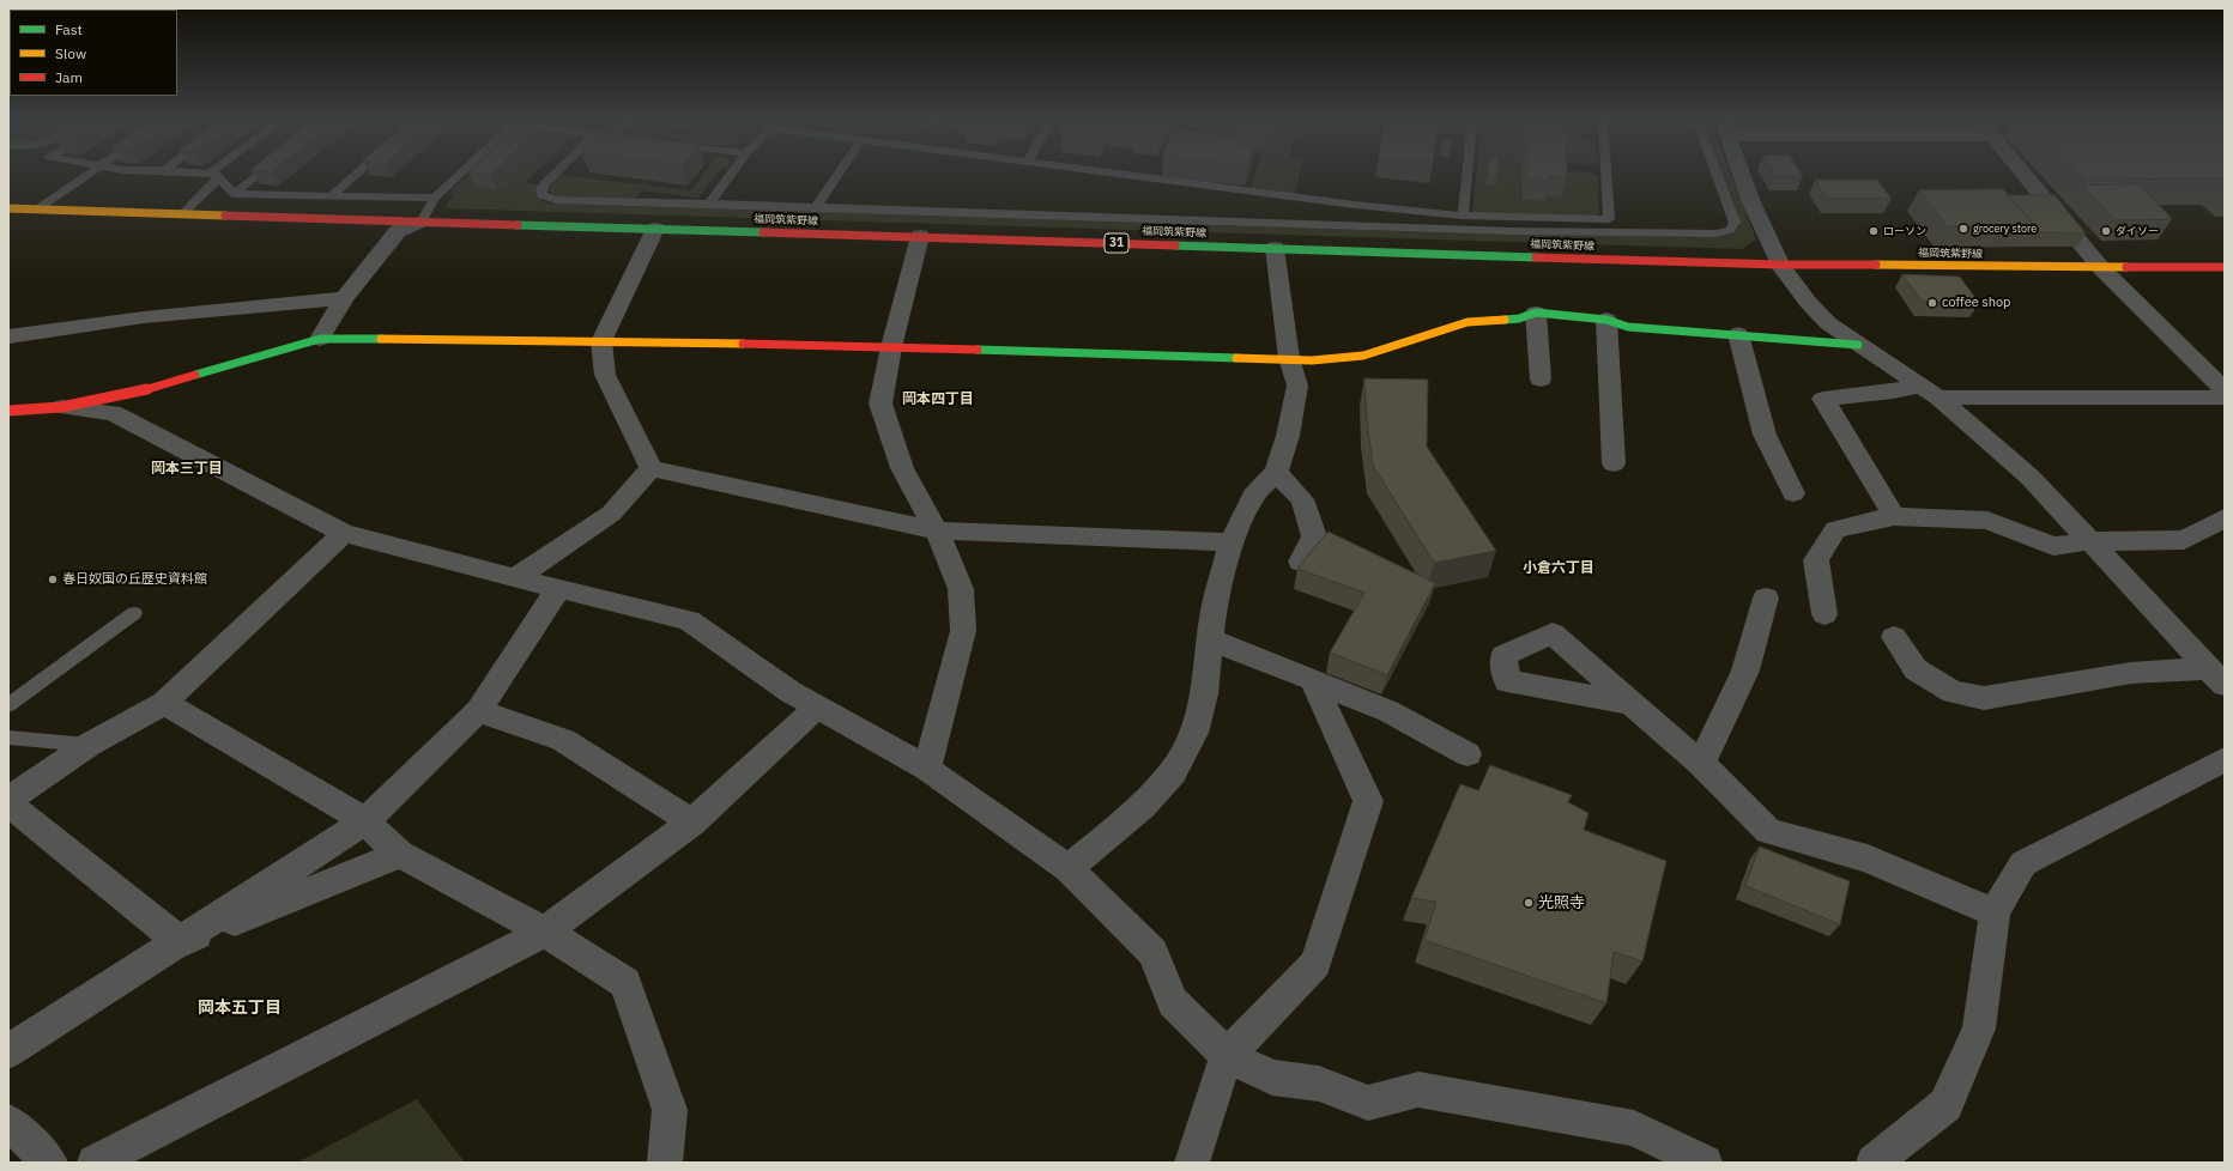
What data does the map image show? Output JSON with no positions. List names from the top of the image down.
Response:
{
  "streets": {
    "main road": ["福岡筑紫野線", "31"]
  },
  "districts": [
    "岡本四丁目",
    "岡本三丁目",
    "小倉六丁目",
    "岡本五丁目"
  ],
  "places": [
    "grocery store",
    "ローソン",
    "ダイソー",
    "coffee shop",
    "春日奴国の丘歴史資料館",
    "光照寺"
  ],
  "legend": ["Fast", "Slow", "Jam"]
}
